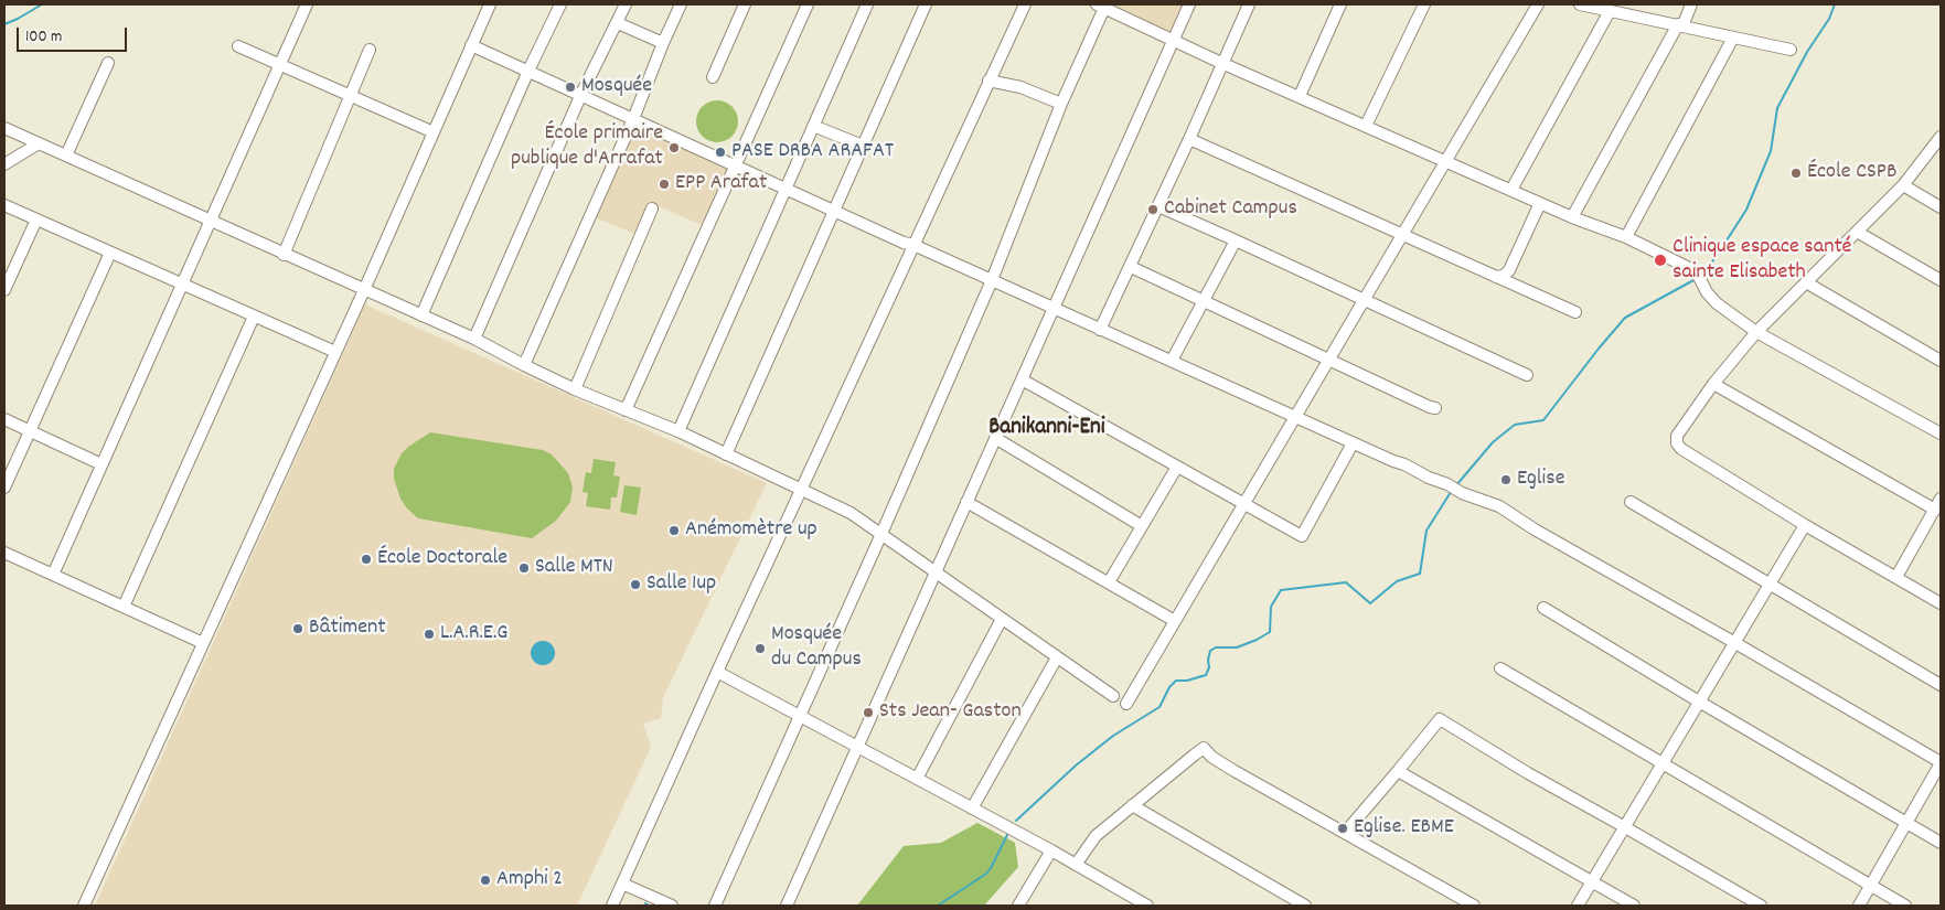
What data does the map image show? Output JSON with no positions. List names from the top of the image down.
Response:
{
  "districts": ["Banikanni-Eni"],
  "places": [
    "Mosquée",
    "École primaire publique d'Arrafat",
    "PASE DRBA ARAFAT",
    "École CSPB",
    "EPP Arafat",
    "Cabinet Campus",
    "Clinique espace santé sainte Elisabeth",
    "Eglise",
    "Anémomètre up",
    "École Doctorale",
    "Salle MTN",
    "Salle 1up",
    "Bâtiment",
    "L.A.R.E.G",
    "Mosquée du Campus",
    "Sts Jean- Gaston",
    "Eglise. EBME",
    "Amphi 2"
  ],
  "scale_bar": "100 m"
}
